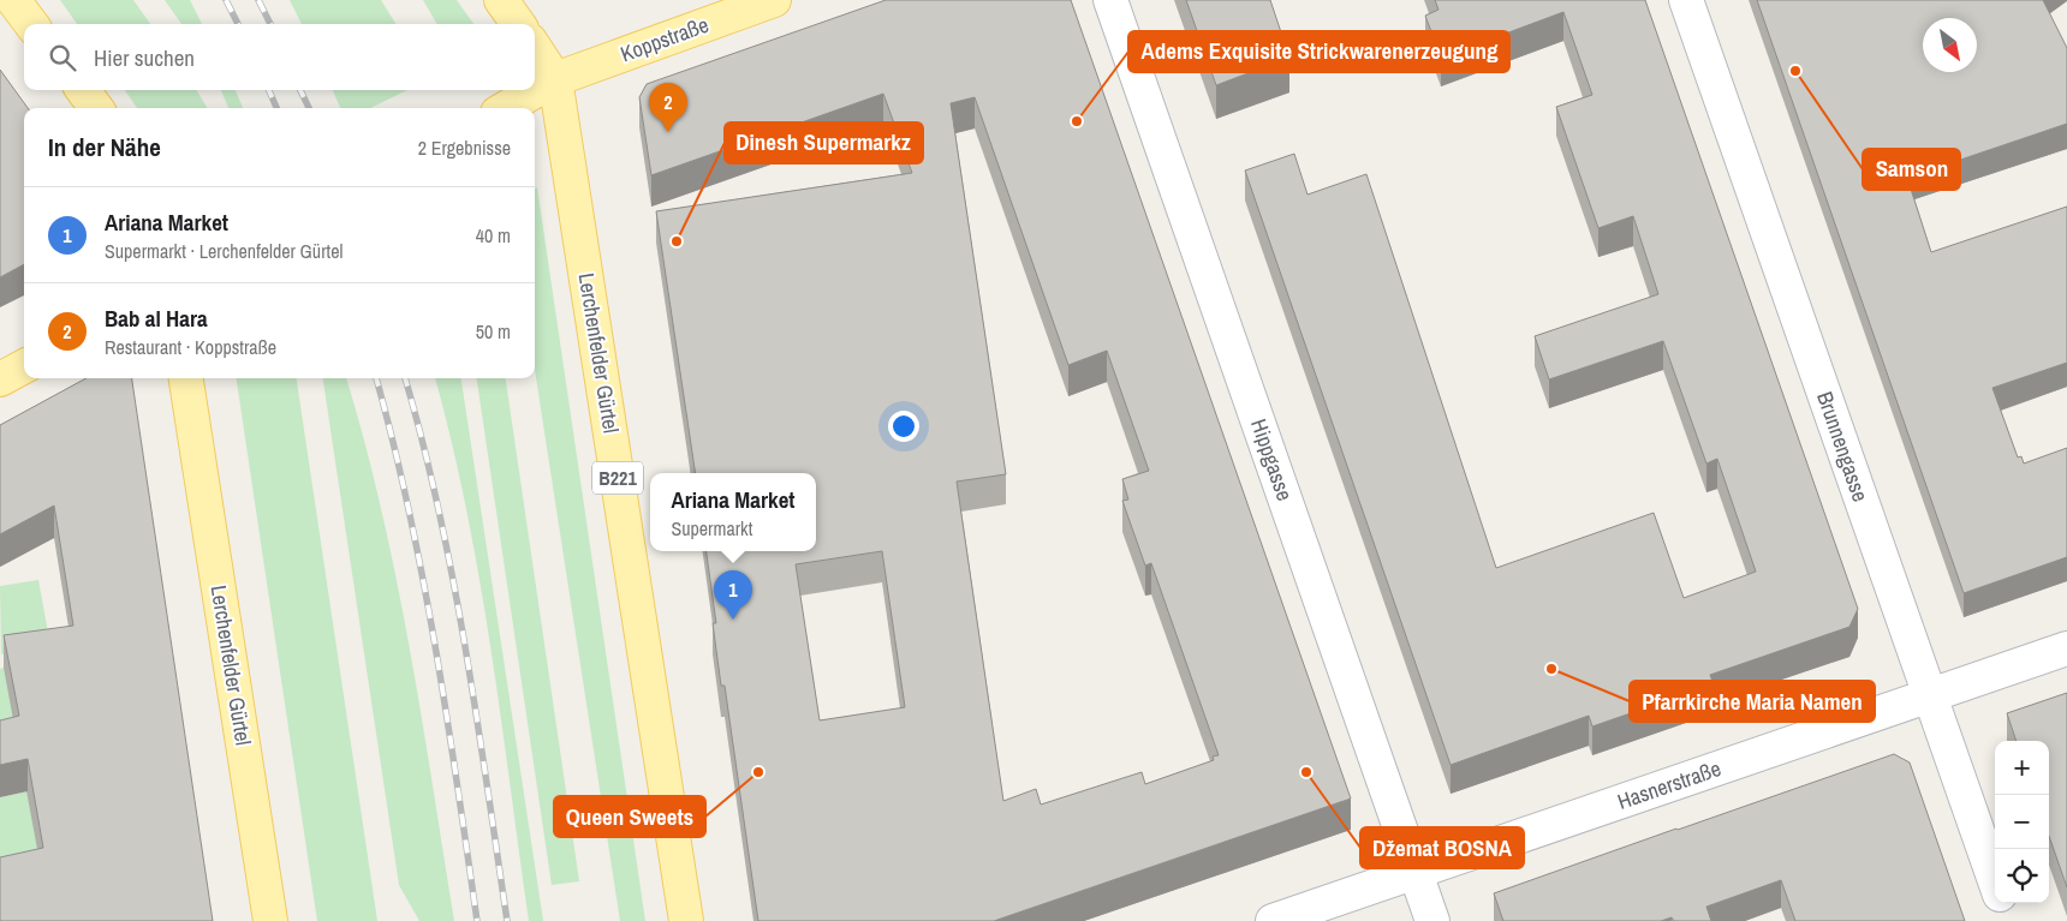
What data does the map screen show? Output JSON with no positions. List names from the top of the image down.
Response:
{
  "streets": {
    "main road": ["Koppstraße", "Lerchenfelder Gürtel", "B221"],
    "street": ["Brunnengasse", "Hippgasse", "Hasnerstraße"]
  },
  "crossings": [
    ["Koppstraße", "Lerchenfelder Gürtel"],
    ["Brunnengasse", "Hasnerstraße"],
    ["Hippgasse", "Hasnerstraße"]
  ],
  "places": [
    "Samson",
    "Adems Exquisite Strickwarenerzeugung",
    "Dinesh Supermarkz",
    "Pfarrkirche Maria Namen",
    "Queen Sweets",
    "Džemat BOSNA"
  ],
  "north": "bottom right",
  "page": {
    "search": "Hier suchen",
    "pins": ["2", "1"],
    "heading": ["In der Nähe", "2 Ergebnisse"],
    "list": [
      {
        "mark": "1",
        "name": "Ariana Market",
        "note": "Supermarkt · Lerchenfelder Gürtel",
        "value": "40 m"
      },
      {
        "mark": "2",
        "name": "Bab al Hara",
        "note": "Restaurant · Koppstraße",
        "value": "50 m"
      }
    ],
    "popup": ["Ariana Market", "Supermarkt"],
    "map_buttons": ["+", "−"]
  }
}
